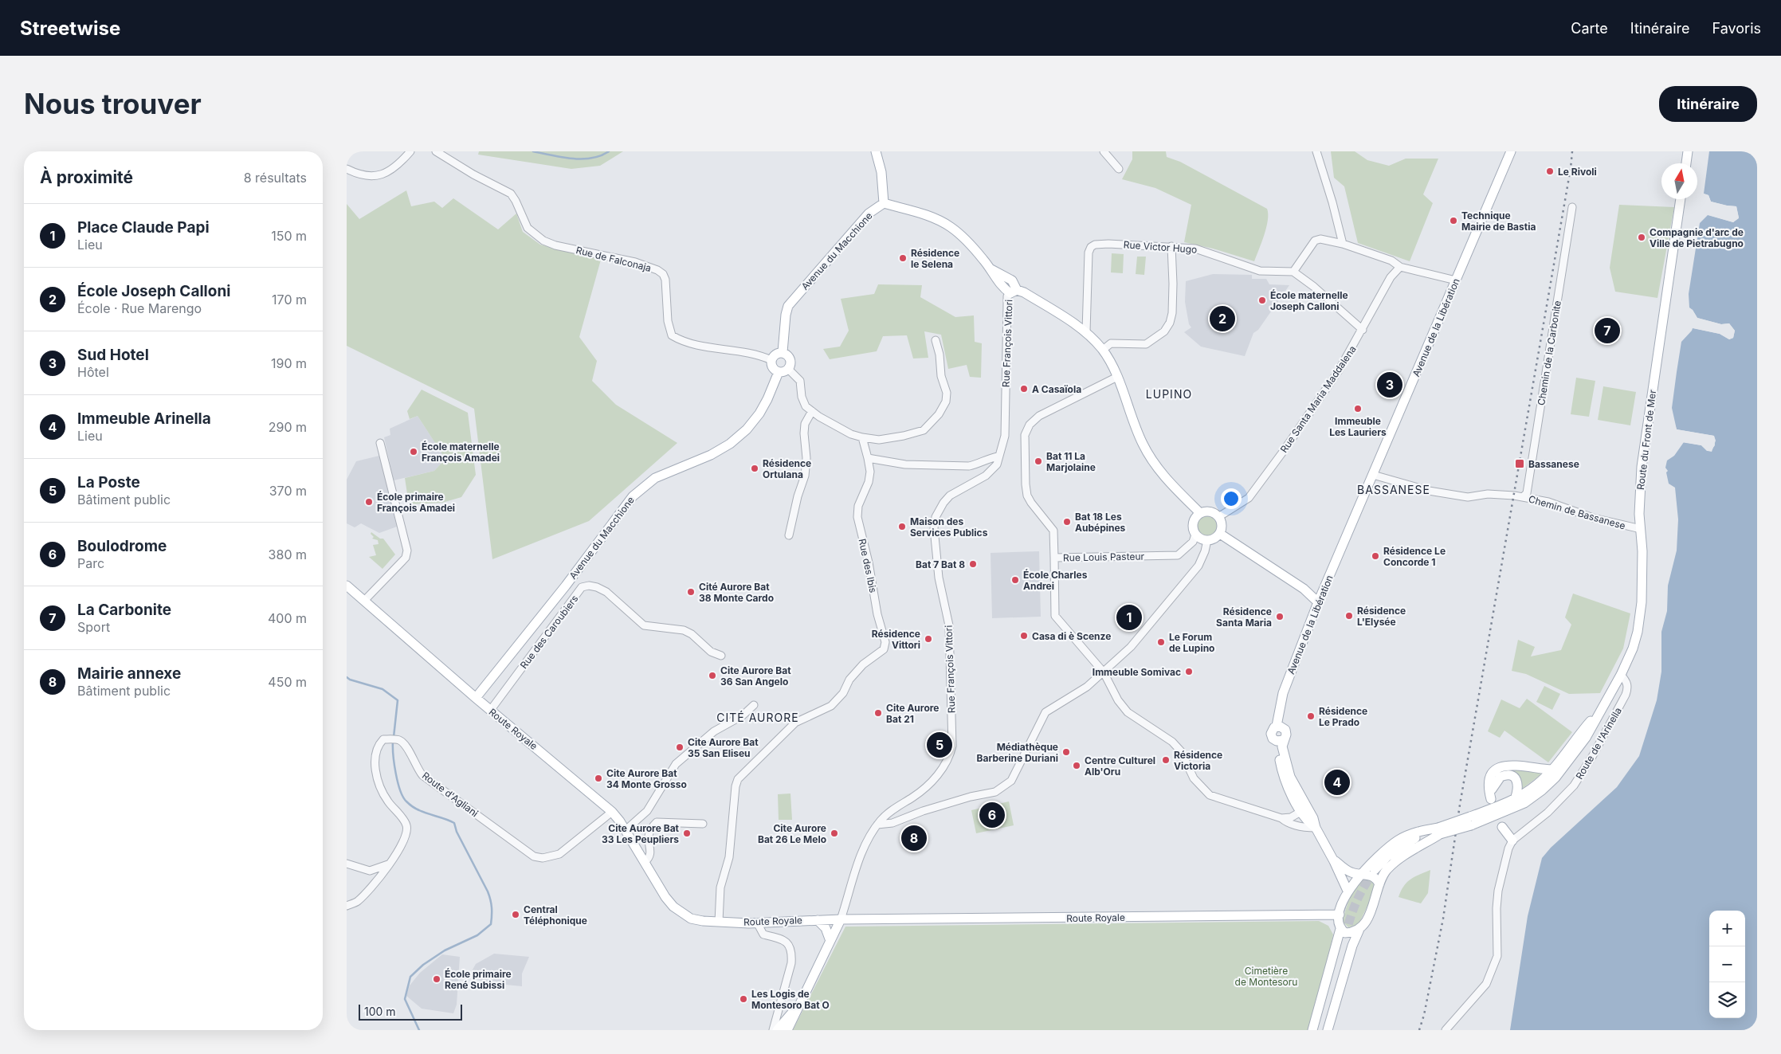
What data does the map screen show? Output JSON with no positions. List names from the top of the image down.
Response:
{
  "streets": {
    "main road": [
      "Avenue du Macchione",
      "Avenue de la Libération",
      "Route du Front de Mer",
      "Route Royale"
    ],
    "street": [
      "Rue Victor Hugo",
      "Rue de Falconaja",
      "Rue François Vittori",
      "Chemin de la Carbonite",
      "Rue Santa Maria Maddalena",
      "Chemin de Bassanese",
      "Rue Louis Pasteur",
      "Rue des Ibis",
      "Rue des Caroubiers",
      "Route de l'Arinella",
      "Route d'Agliani"
    ]
  },
  "crossings": [
    ["Avenue du Macchione", "Rue de Falconaja"],
    ["Avenue du Macchione", "Route Royale"],
    ["Avenue de la Libération", "Chemin de Bassanese"],
    ["Rue François Vittori", "Route Royale"],
    ["Chemin de la Carbonite", "Chemin de Bassanese"],
    ["Rue Santa Maria Maddalena", "Rue Louis Pasteur"],
    ["Route du Front de Mer", "Chemin de Bassanese"],
    ["Route du Front de Mer", "Route de l'Arinella"],
    ["Rue des Ibis", "Route Royale"],
    ["Rue des Caroubiers", "Route Royale"],
    ["Route Royale", "Route d'Agliani"]
  ],
  "districts": ["LUPINO", "BASSANESE", "CITÉ AURORE"],
  "parks": ["Cimetière de Montesoru"],
  "places": {
    "other": [
      "Le Rivoli",
      "Technique Mairie de Bastia",
      "Compagnie d'arc de Ville de Pietrabugno",
      "Résidence le Selena",
      "École maternelle Joseph Calloni",
      "A Casaïola",
      "Immeuble Les Lauriers",
      "École maternelle François Amadei",
      "Bat 11 La Marjolaine",
      "Résidence Ortulana",
      "École primaire François Amadei",
      "Bat 18 Les Aubépines",
      "Maison des Services Publics",
      "Résidence Le Concorde 1",
      "Bat 7 Bat 8",
      "École Charles Andrei",
      "Cité Aurore Bat 38 Monte Cardo",
      "Résidence L'Elysée",
      "Résidence Santa Maria",
      "Casa di è Scenze",
      "Résidence Vittori",
      "Le Forum de Lupino",
      "Immeuble Somivac",
      "Cite Aurore Bat 36 San Angelo",
      "Cite Aurore Bat 21",
      "Résidence Le Prado",
      "Cite Aurore Bat 35 San Eliseu",
      "Médiathèque Barberine Duriani",
      "Résidence Victoria",
      "Centre Culturel Alb'Oru",
      "Cite Aurore Bat 34 Monte Grosso",
      "Cite Aurore Bat 33 Les Peupliers",
      "Cite Aurore Bat 26 Le Melo",
      "Central Téléphonique",
      "École primaire René Subissi",
      "Les Logis de Montesoro Bat O"
    ],
    "transit": ["Bassanese"]
  },
  "scale_bar": "100 m",
  "north": "top",
  "page": {
    "header": "Streetwise",
    "nav": ["Carte", "Itinéraire", "Favoris"],
    "buttons": "Itinéraire",
    "title": "Nous trouver",
    "heading": ["À proximité", "8 résultats"],
    "list": [
      {
        "mark": "1",
        "name": "Place Claude Papi",
        "note": "Lieu",
        "value": "150 m"
      },
      {
        "mark": "2",
        "name": "École Joseph Calloni",
        "note": "École · Rue Marengo",
        "value": "170 m"
      },
      {
        "mark": "3",
        "name": "Sud Hotel",
        "note": "Hôtel",
        "value": "190 m"
      },
      {
        "mark": "4",
        "name": "Immeuble Arinella",
        "note": "Lieu",
        "value": "290 m"
      },
      {
        "mark": "5",
        "name": "La Poste",
        "note": "Bâtiment public",
        "value": "370 m"
      },
      {
        "mark": "6",
        "name": "Boulodrome",
        "note": "Parc",
        "value": "380 m"
      },
      {
        "mark": "7",
        "name": "La Carbonite",
        "note": "Sport",
        "value": "400 m"
      },
      {
        "mark": "8",
        "name": "Mairie annexe",
        "note": "Bâtiment public",
        "value": "450 m"
      }
    ],
    "pins": [
      "2",
      "7",
      "3",
      "1",
      "5",
      "4",
      "6",
      "8"
    ],
    "map_buttons": ["+", "−"],
    "scale": "100 m"
  }
}
